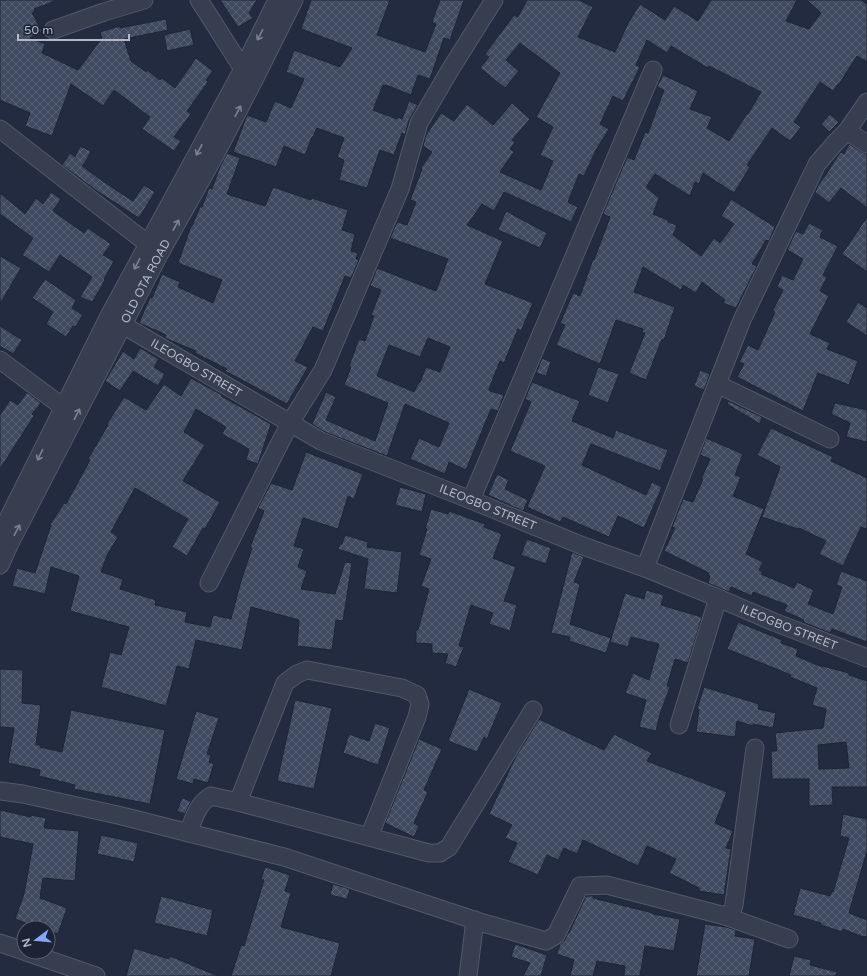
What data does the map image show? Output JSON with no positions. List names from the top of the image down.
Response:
{
  "streets": {
    "street": ["OLD OTA ROAD", "ILEOGBO STREET"]
  },
  "crossings": [
    ["OLD OTA ROAD", "ILEOGBO STREET"]
  ],
  "scale_bar": "50 m",
  "north": "left"
}
